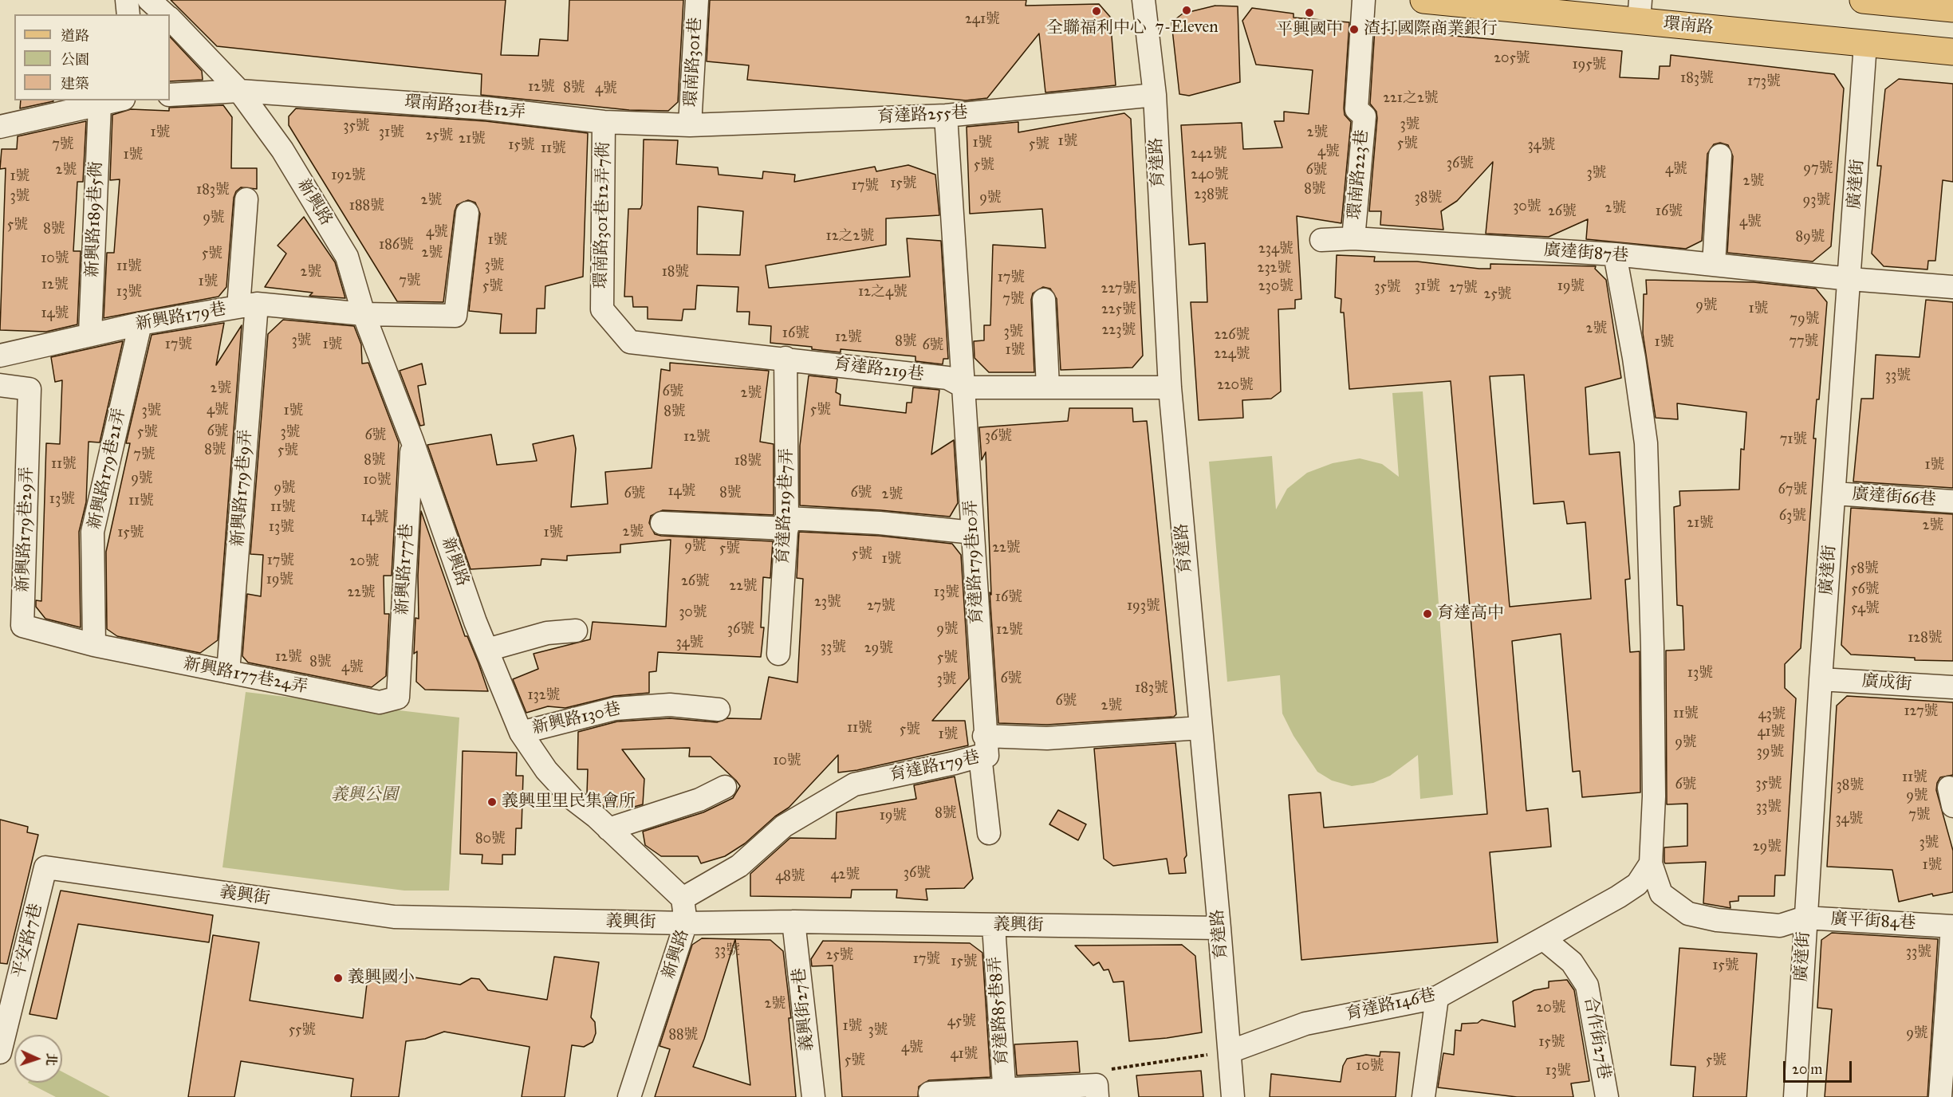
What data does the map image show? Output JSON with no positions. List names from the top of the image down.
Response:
{
  "streets": {
    "main road": ["環南路"],
    "street": [
      "環南路301巷",
      "環南路301巷12弄",
      "育達路255巷",
      "育達路",
      "環南路223巷",
      "廣達街",
      "新興路",
      "環南路301巷12弄7衖",
      "新興路189巷5衖",
      "廣達街87巷",
      "新興路179巷",
      "育達路219巷",
      "新興路179巷21弄",
      "新興路179巷9弄",
      "廣達街66巷",
      "育達路219巷7弄",
      "新興路179巷29弄",
      "育達路179巷10弄",
      "新興路177巷",
      "新興路177巷24弄",
      "廣成街",
      "新興路130巷",
      "育達路179巷",
      "義興街",
      "廣平街84巷",
      "平安路7巷",
      "育達路146巷",
      "義興街27巷",
      "育達路85巷8弄",
      "合作街27巷"
    ]
  },
  "crossings": [
    ["環南路", "廣達街"],
    ["環南路301巷", "環南路301巷12弄"],
    ["環南路301巷", "育達路255巷"],
    ["環南路301巷12弄", "育達路255巷"],
    ["環南路301巷12弄", "新興路"],
    ["環南路301巷12弄", "環南路301巷12弄7衖"],
    ["育達路255巷", "育達路"],
    ["育達路255巷", "育達路179巷10弄"],
    ["育達路", "育達路219巷"],
    ["育達路", "育達路179巷"],
    ["育達路", "義興街"],
    ["育達路", "育達路146巷"],
    ["環南路223巷", "廣達街87巷"],
    ["廣達街", "廣達街87巷"],
    ["廣達街", "廣達街66巷"],
    ["廣達街", "廣成街"],
    ["廣達街", "廣平街84巷"],
    ["新興路", "新興路179巷"],
    ["新興路", "新興路177巷"],
    ["新興路", "新興路130巷"],
    ["新興路", "育達路179巷"],
    ["新興路", "義興街"],
    ["環南路301巷12弄7衖", "育達路219巷"],
    ["新興路189巷5衖", "新興路179巷"],
    ["新興路179巷", "新興路179巷21弄"],
    ["新興路179巷", "新興路179巷9弄"],
    ["育達路219巷", "育達路219巷7弄"],
    ["育達路219巷", "育達路179巷10弄"],
    ["新興路179巷21弄", "新興路179巷29弄"],
    ["新興路179巷21弄", "新興路177巷24弄"],
    ["新興路179巷9弄", "新興路177巷24弄"],
    ["新興路179巷29弄", "新興路177巷24弄"],
    ["育達路179巷10弄", "育達路179巷"],
    ["新興路177巷", "新興路177巷24弄"],
    ["義興街", "平安路7巷"],
    ["義興街", "義興街27巷"],
    ["義興街", "育達路85巷8弄"],
    ["廣平街84巷", "育達路146巷"],
    ["育達路146巷", "合作街27巷"]
  ],
  "parks": ["義興公園"],
  "places": [
    "7-Eleven",
    "全聯福利中心",
    "平興國中",
    "渣打國際商業銀行",
    "育達高中",
    "義興里里民集會所",
    "義興國小"
  ],
  "house_numbers": [
    "241號",
    "205號",
    "195號",
    "183號",
    "173號",
    "12號",
    "8號",
    "4號",
    "221之2號",
    "3號",
    "35號",
    "1號",
    "31號",
    "2號",
    "25號",
    "21號",
    "1號",
    "1號",
    "5號",
    "7號",
    "5號",
    "15號",
    "34號",
    "11號",
    "4號",
    "242號",
    "1號",
    "36號",
    "5號",
    "97號",
    "4號",
    "2號",
    "6號",
    "3號",
    "240號",
    "192號",
    "1號",
    "2號",
    "15號",
    "17號",
    "8號",
    "183號",
    "238號",
    "3號",
    "9號",
    "38號",
    "2號",
    "93號",
    "188號",
    "30號",
    "2號",
    "26號",
    "16號",
    "9號",
    "4號",
    "5號",
    "8號",
    "4號",
    "12之2號",
    "89號",
    "1號",
    "186號",
    "234號",
    "2號",
    "5號",
    "10號",
    "3號",
    "11號",
    "232號",
    "2號",
    "18號",
    "17號",
    "7號",
    "1號",
    "12號",
    "5號",
    "230號",
    "31號",
    "19號",
    "35號",
    "27號",
    "227號",
    "13號",
    "12之4號",
    "25號",
    "7號",
    "9號",
    "1號",
    "225號",
    "14號",
    "79號",
    "2號",
    "223號",
    "3號",
    "16號",
    "226號",
    "12號",
    "3號",
    "8號",
    "77號",
    "1號",
    "17號",
    "1號",
    "6號",
    "1號",
    "224號",
    "33號",
    "220號",
    "2號",
    "6號",
    "2號",
    "4號",
    "5號",
    "3號",
    "1號",
    "8號",
    "6號",
    "5號",
    "3號",
    "6號",
    "36號",
    "12號",
    "71號",
    "8號",
    "5號",
    "7號",
    "8號",
    "18號",
    "11號",
    "1號",
    "9號",
    "10號",
    "9號",
    "67號",
    "14號",
    "8號",
    "6號",
    "6號",
    "2號",
    "13號",
    "11號",
    "11號",
    "63號",
    "14號",
    "21號",
    "2號",
    "13號",
    "2號",
    "15號",
    "1號",
    "9號",
    "22號",
    "5號",
    "5號",
    "1號",
    "17號",
    "20號",
    "58號",
    "19號",
    "26號",
    "22號",
    "56號",
    "22號",
    "13號",
    "16號",
    "23號",
    "27號",
    "193號",
    "54號",
    "30號",
    "36號",
    "9號",
    "12號",
    "128號",
    "34號",
    "33號",
    "29號",
    "12號",
    "5號",
    "8號",
    "4號",
    "13號",
    "6號",
    "3號",
    "183號",
    "132號",
    "6號",
    "2號",
    "127號",
    "11號",
    "43號",
    "11號",
    "5號",
    "41號",
    "1號",
    "9號",
    "39號",
    "10號",
    "11號",
    "35號",
    "6號",
    "38號",
    "9號",
    "33號",
    "8號",
    "7號",
    "19號",
    "34號",
    "80號",
    "3號",
    "29號",
    "1號",
    "36號",
    "42號",
    "48號",
    "33號",
    "33號",
    "25號",
    "17號",
    "15號",
    "15號",
    "2號",
    "20號",
    "45號",
    "1號",
    "55號",
    "3號",
    "9號",
    "88號",
    "15號",
    "4號",
    "41號",
    "5號",
    "5號",
    "10號",
    "13號"
  ],
  "legend": ["道路", "公園", "建築"],
  "scale_bar": "20 m",
  "north": "right"
}
